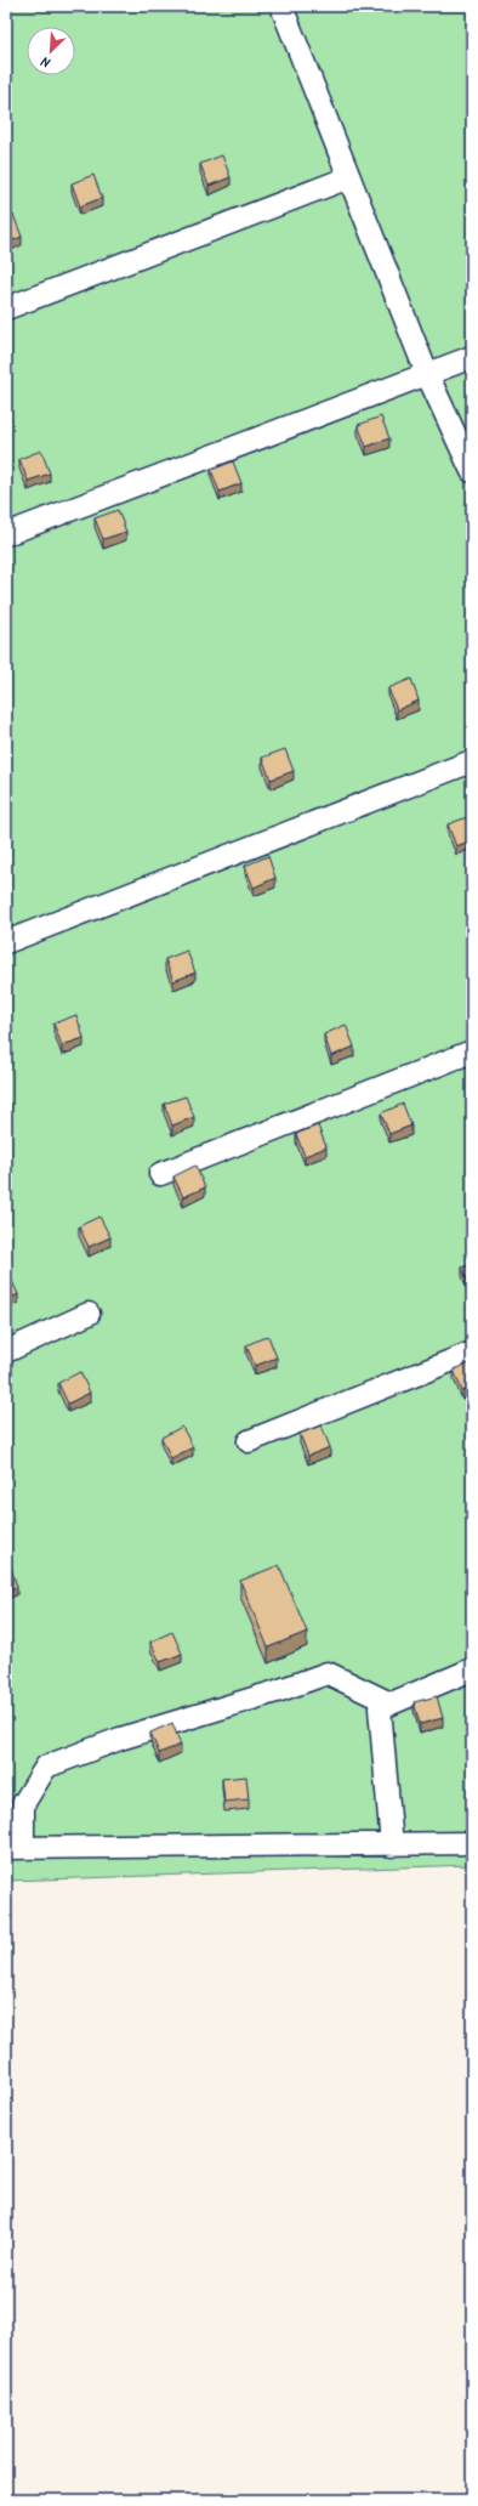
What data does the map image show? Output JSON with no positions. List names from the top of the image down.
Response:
{
  "north": "bottom left"
}
